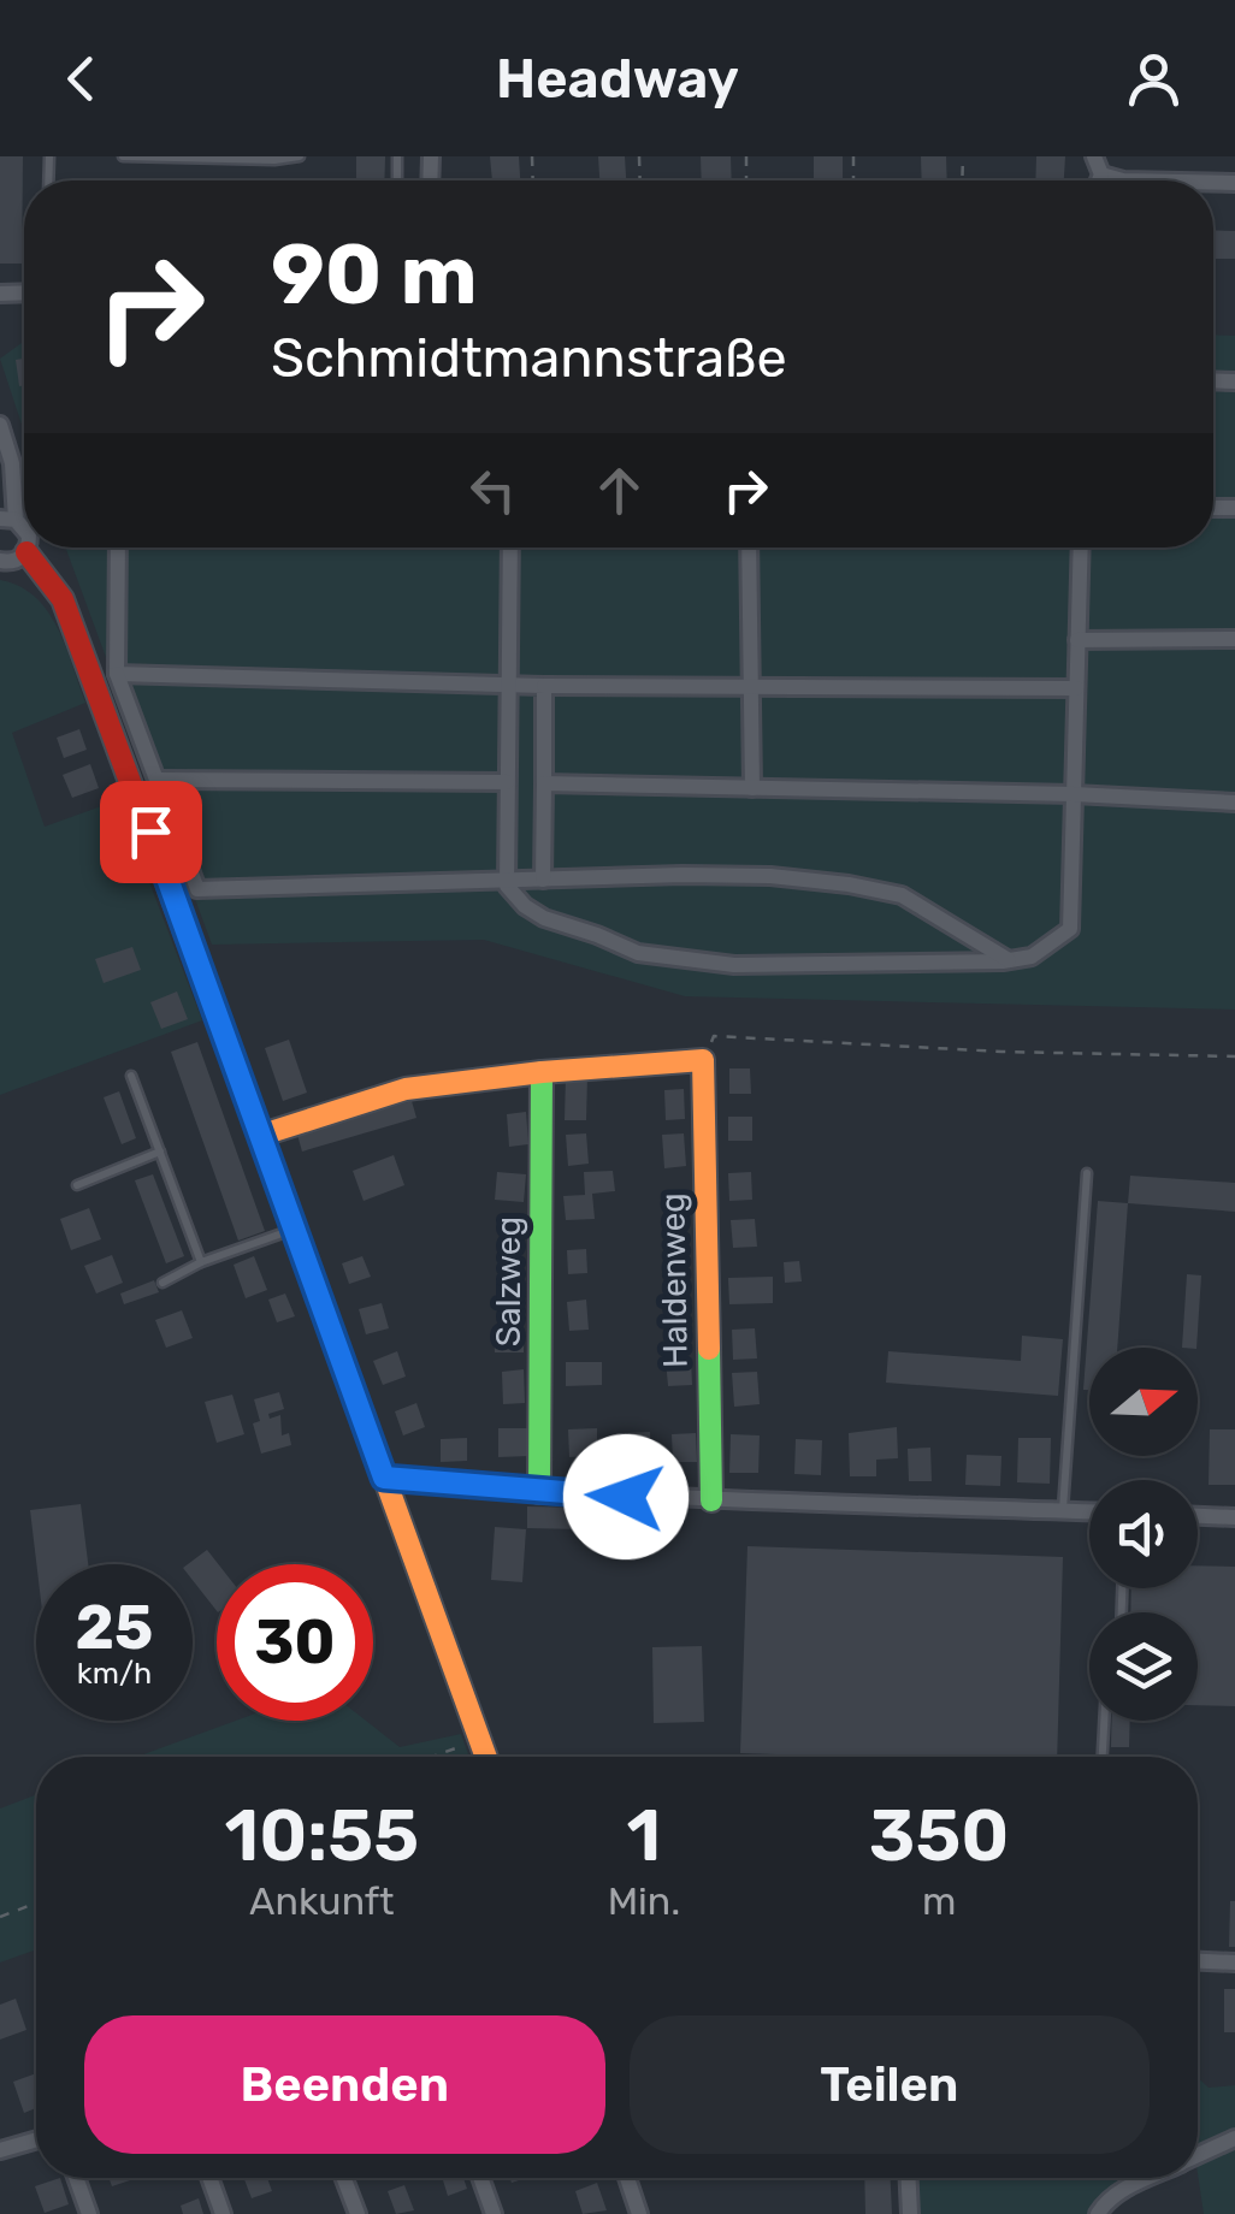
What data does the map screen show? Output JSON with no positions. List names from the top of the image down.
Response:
{
  "streets": {
    "street": ["Haldenweg", "Salzweg"]
  },
  "north": "right",
  "page": {
    "header": "Headway",
    "turn": ["90 m", "Schmidtmannstraße"],
    "speed": "25 km/h",
    "limit": "30",
    "eta": [
      "10:55",
      "Ankunft",
      "1",
      "Min.",
      "350",
      "m"
    ],
    "buttons": ["Beenden", "Teilen"]
  }
}
